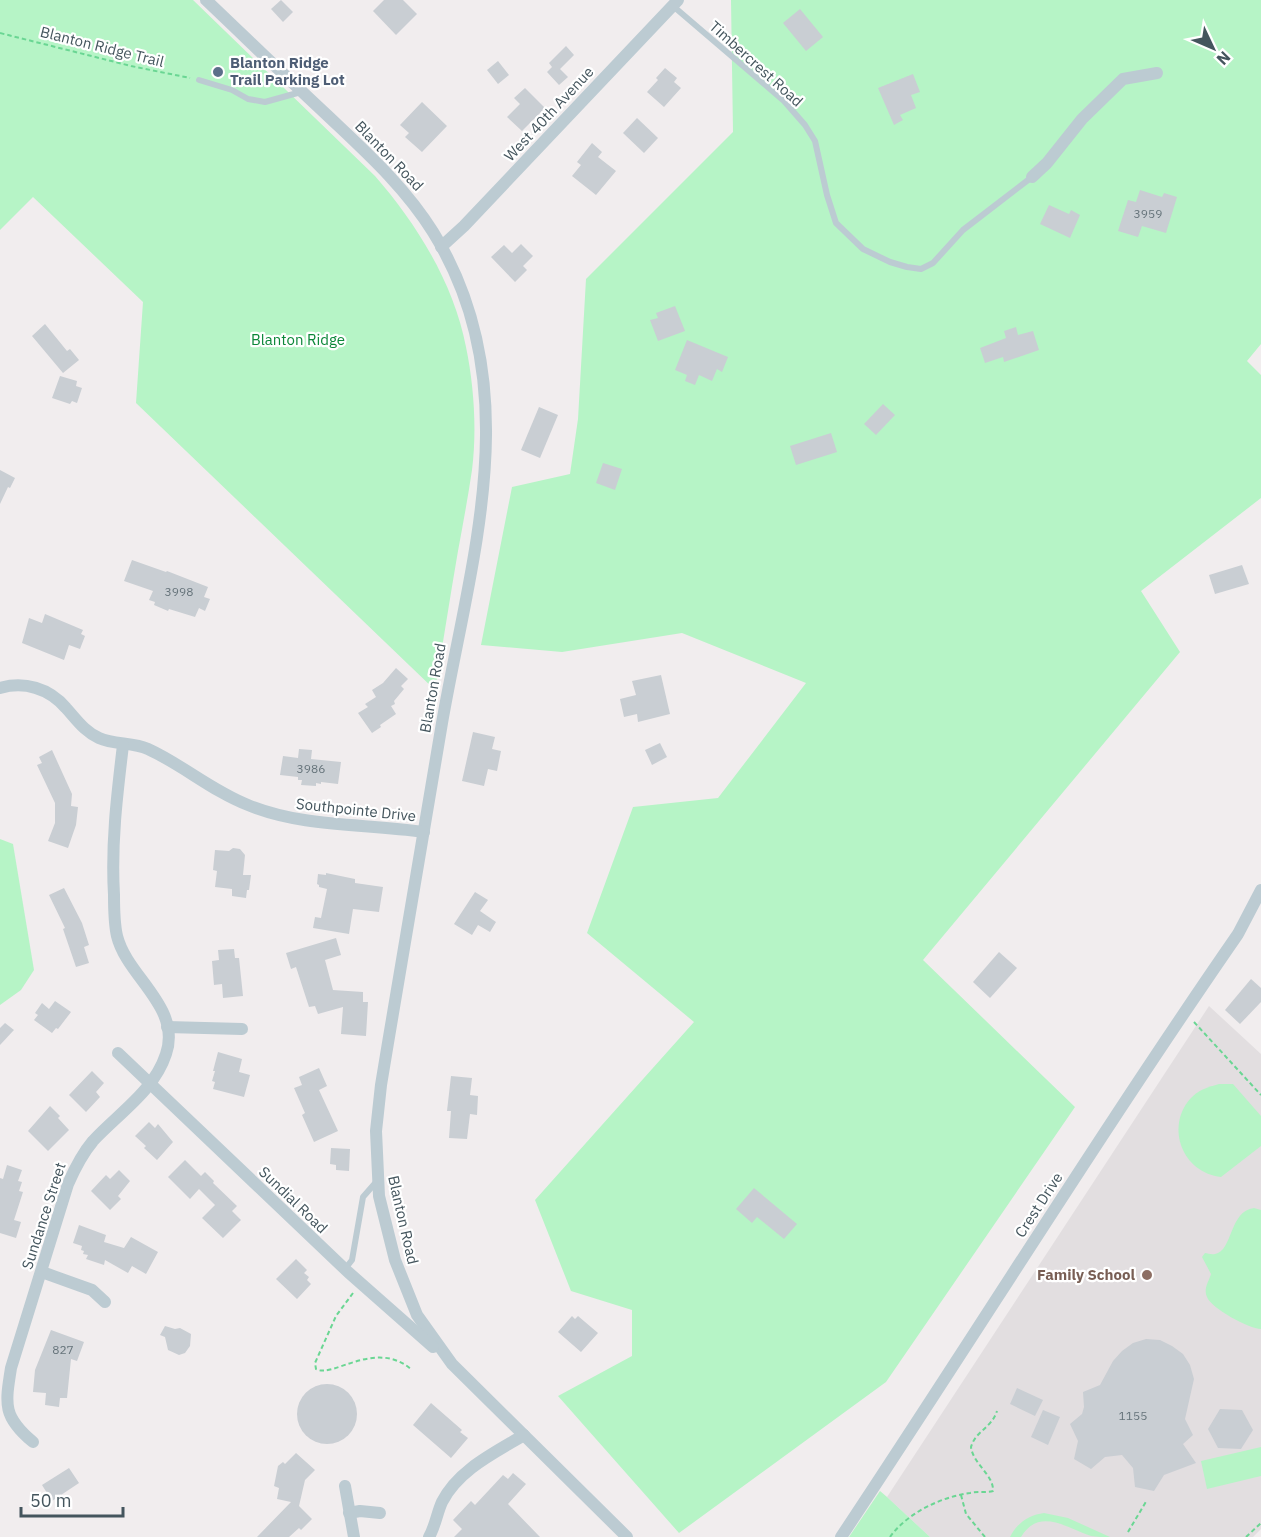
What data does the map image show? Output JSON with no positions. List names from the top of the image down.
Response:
{
  "streets": {
    "street": [
      "West 40th Avenue",
      "Blanton Road",
      "Southpointe Drive",
      "Sundial Road",
      "Crest Drive",
      "Sundance Street"
    ],
    "lane": ["Timbercrest Road"],
    "path": ["Blanton Ridge Trail"]
  },
  "crossings": [
    ["Timbercrest Road", "West 40th Avenue"],
    ["West 40th Avenue", "Blanton Road"],
    ["Blanton Road", "Southpointe Drive"],
    ["Blanton Road", "Sundial Road"],
    ["Southpointe Drive", "Sundance Street"],
    ["Sundial Road", "Sundance Street"]
  ],
  "parks": ["Blanton Ridge"],
  "places": ["Blanton Ridge Trail Parking Lot", "Family School"],
  "house_numbers": [
    "3959",
    "3998",
    "3986",
    "827",
    "1155"
  ],
  "scale_bar": "50 m",
  "north": "bottom right"
}
